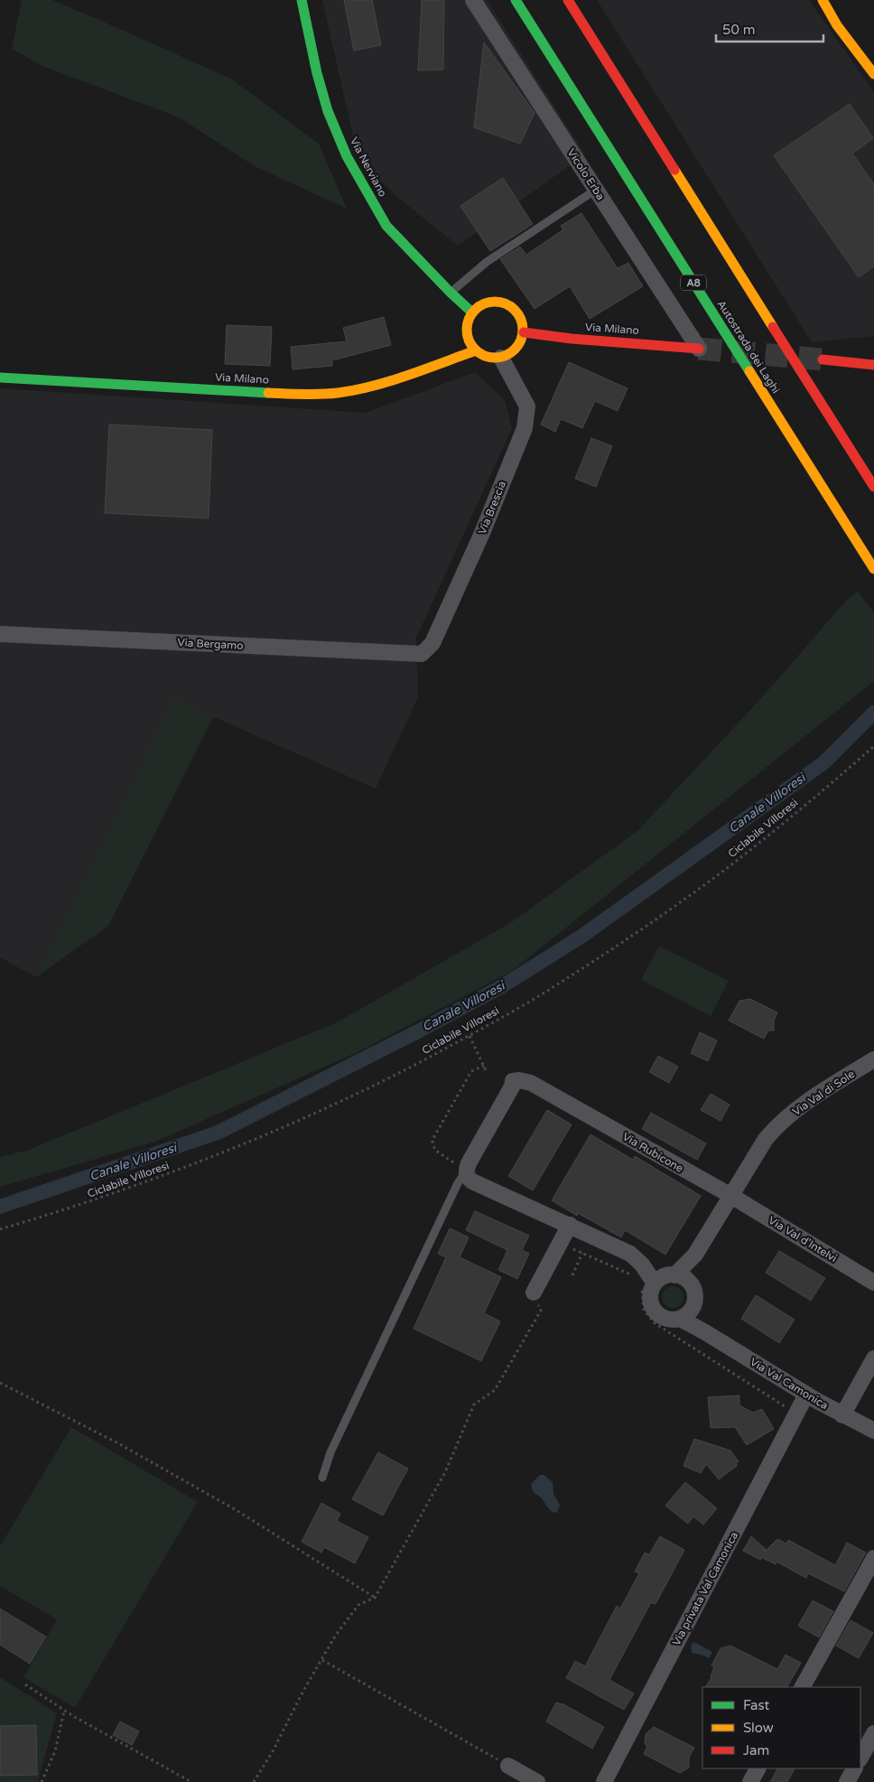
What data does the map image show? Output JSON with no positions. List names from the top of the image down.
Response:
{
  "streets": {
    "main road": [
      "Via Nerviano",
      "A8",
      "Via Milano",
      "Autostrada dei Laghi"
    ],
    "street": [
      "Vicolo Erba",
      "Via Brescia",
      "Via Bergamo",
      "Via Val di Sole",
      "Via Rubicone",
      "Via Val d'Intelvi",
      "Via Val Camonica",
      "Via privata Val Camonica"
    ],
    "path": ["Ciclabile Villoresi"]
  },
  "crossings": [
    ["Via Nerviano", "Via Milano"],
    ["Via Nerviano", "Via Brescia"],
    ["Vicolo Erba", "Via Milano"],
    ["Via Milano", "Via Brescia"],
    ["Via Brescia", "Via Bergamo"],
    ["Via Val di Sole", "Via Rubicone"],
    ["Via Val di Sole", "Via Val d'Intelvi"],
    ["Via Rubicone", "Via Val d'Intelvi"],
    ["Via Val Camonica", "Via privata Val Camonica"]
  ],
  "water": ["Canale Villoresi"],
  "legend": ["Fast", "Slow", "Jam"],
  "scale_bar": "50 m"
}
